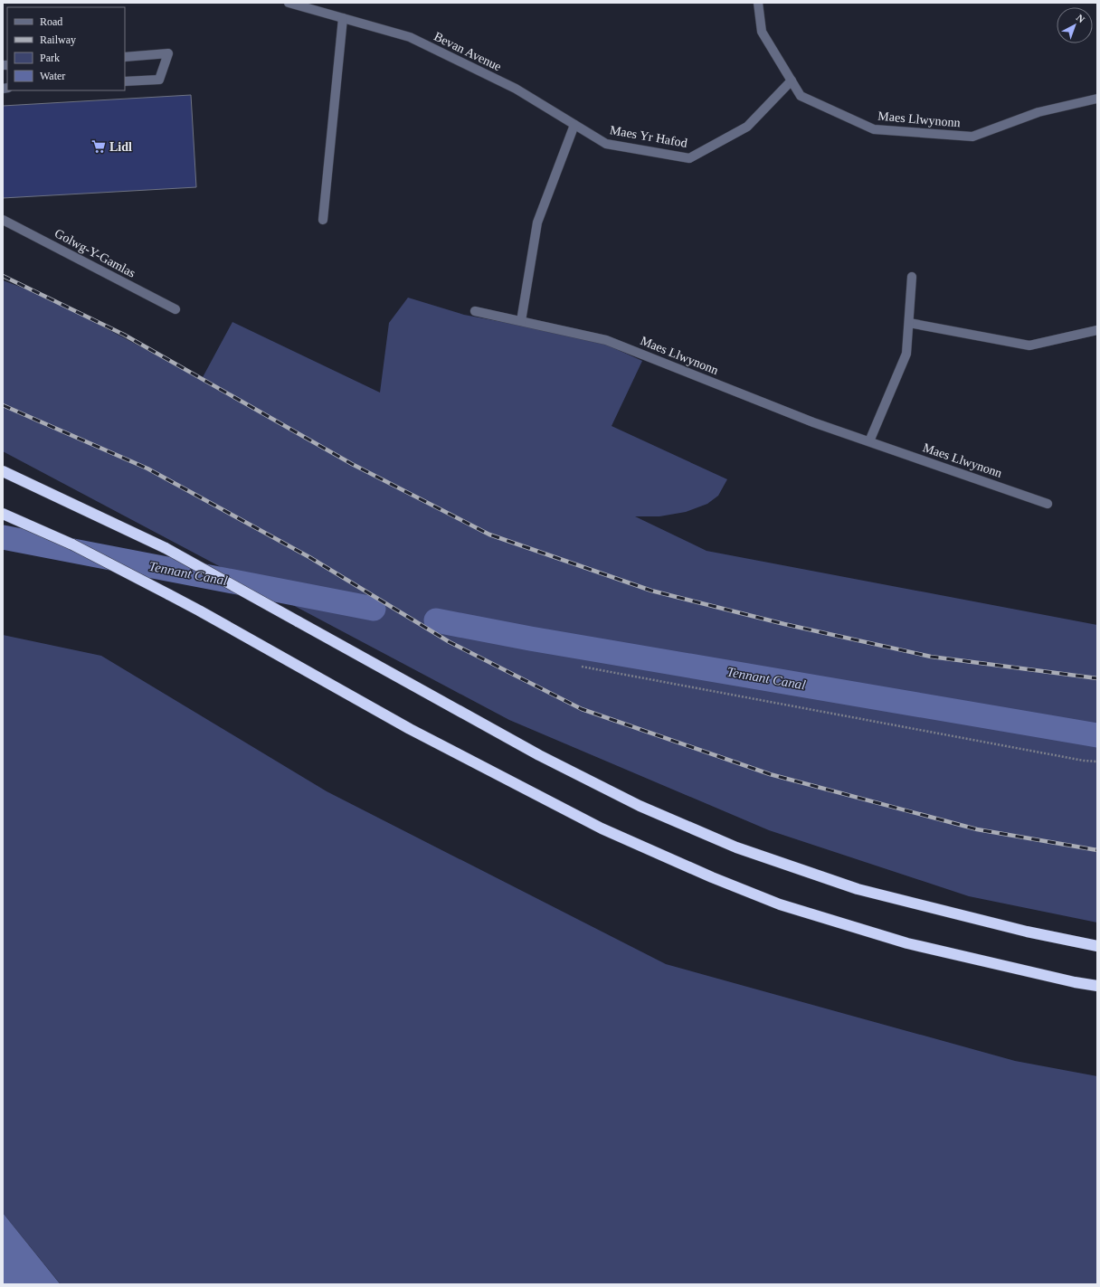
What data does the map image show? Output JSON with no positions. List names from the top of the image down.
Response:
{
  "streets": {
    "street": [
      "Bevan Avenue",
      "Maes Llwynonn",
      "Maes Yr Hafod",
      "Golwg-Y-Gamlas"
    ]
  },
  "crossings": [
    ["Bevan Avenue", "Maes Yr Hafod"],
    ["Maes Llwynonn", "Maes Yr Hafod"]
  ],
  "water": ["Tennant Canal"],
  "places": {
    "supermarket": ["Lidl"]
  },
  "legend": [
    "Road",
    "Railway",
    "Park",
    "Water"
  ],
  "north": "top right"
}
